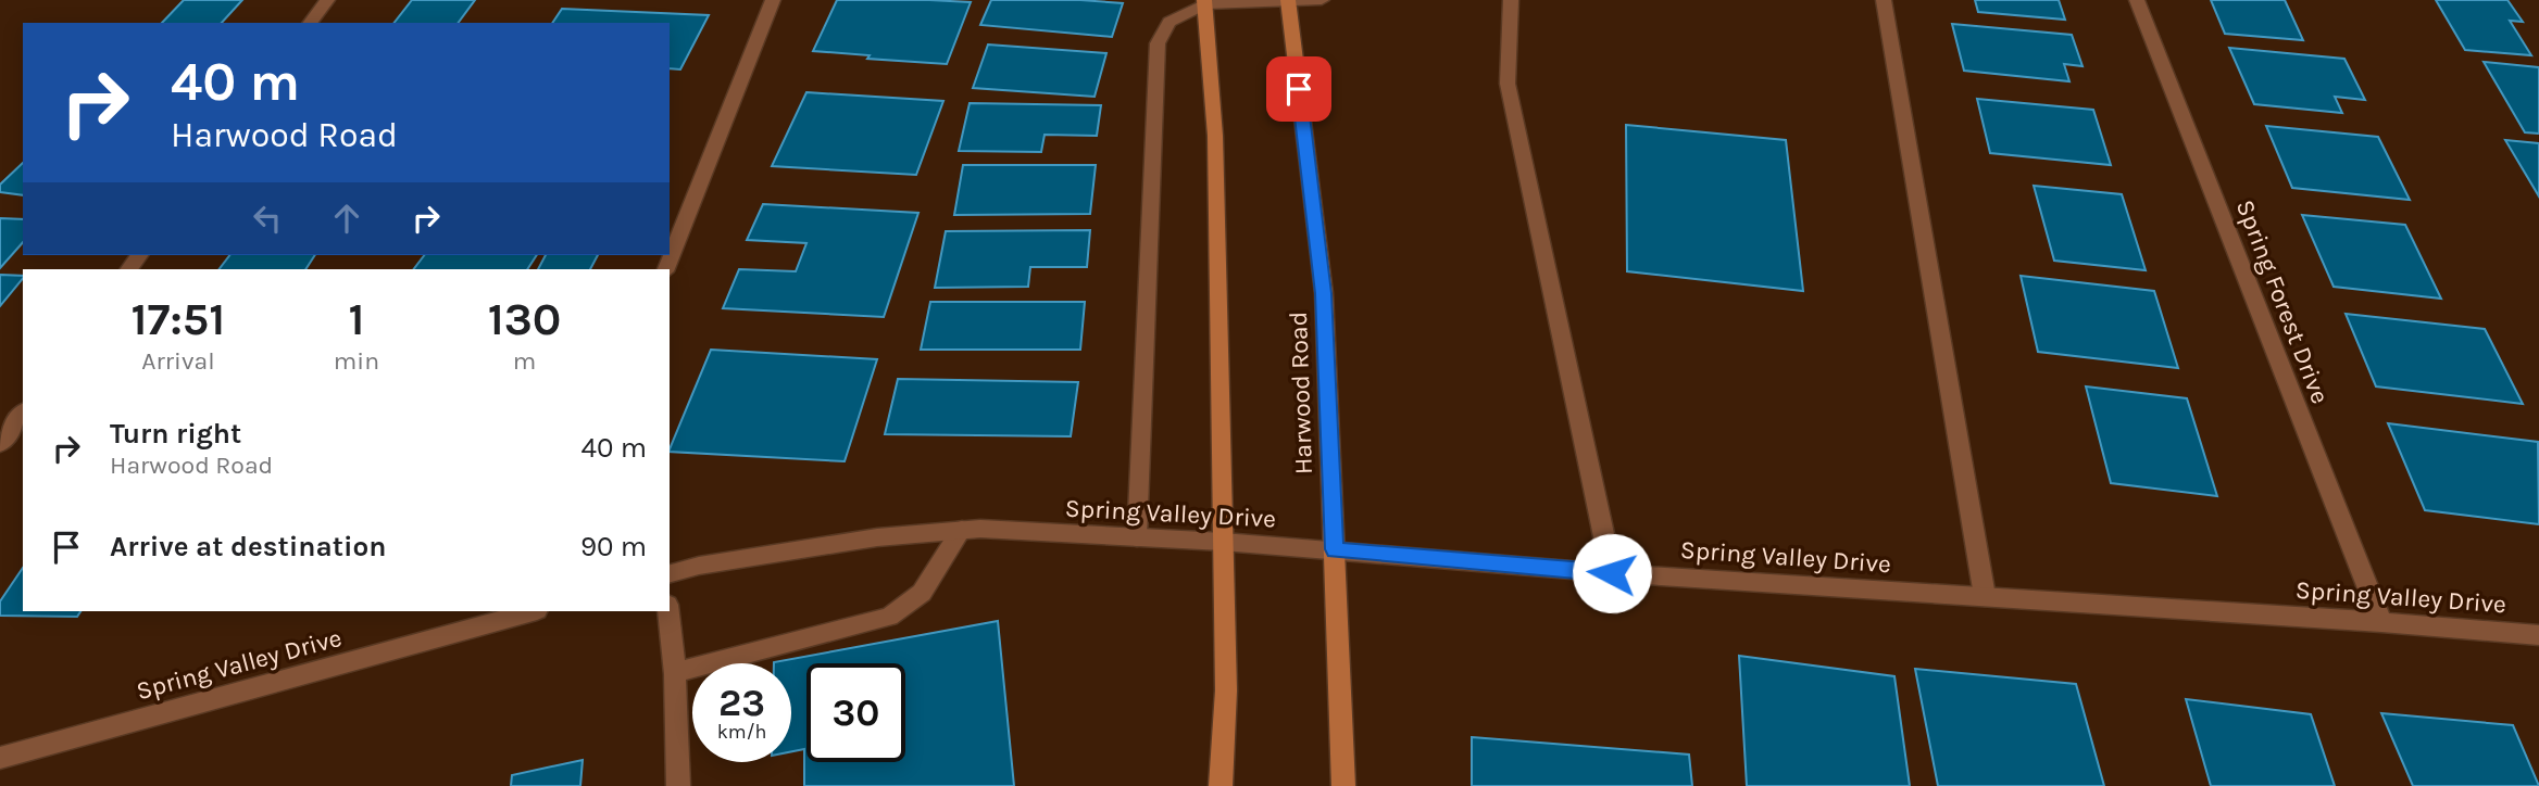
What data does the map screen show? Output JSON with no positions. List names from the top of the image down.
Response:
{
  "streets": {
    "main road": ["Harwood Road"],
    "street": ["Spring Forest Drive", "Spring Valley Drive"]
  },
  "crossings": [
    ["Spring Forest Drive", "Spring Valley Drive"],
    ["Harwood Road", "Spring Valley Drive"]
  ],
  "page": {
    "turn": ["40 m", "Harwood Road"],
    "eta": [
      "17:51",
      "Arrival",
      "1",
      "min",
      "130",
      "m"
    ],
    "list": [
      {
        "name": "Turn right",
        "note": "Harwood Road",
        "value": "40 m"
      },
      {
        "name": "Arrive at destination",
        "value": "90 m"
      }
    ],
    "speed": "23 km/h",
    "limit": "30"
  }
}
